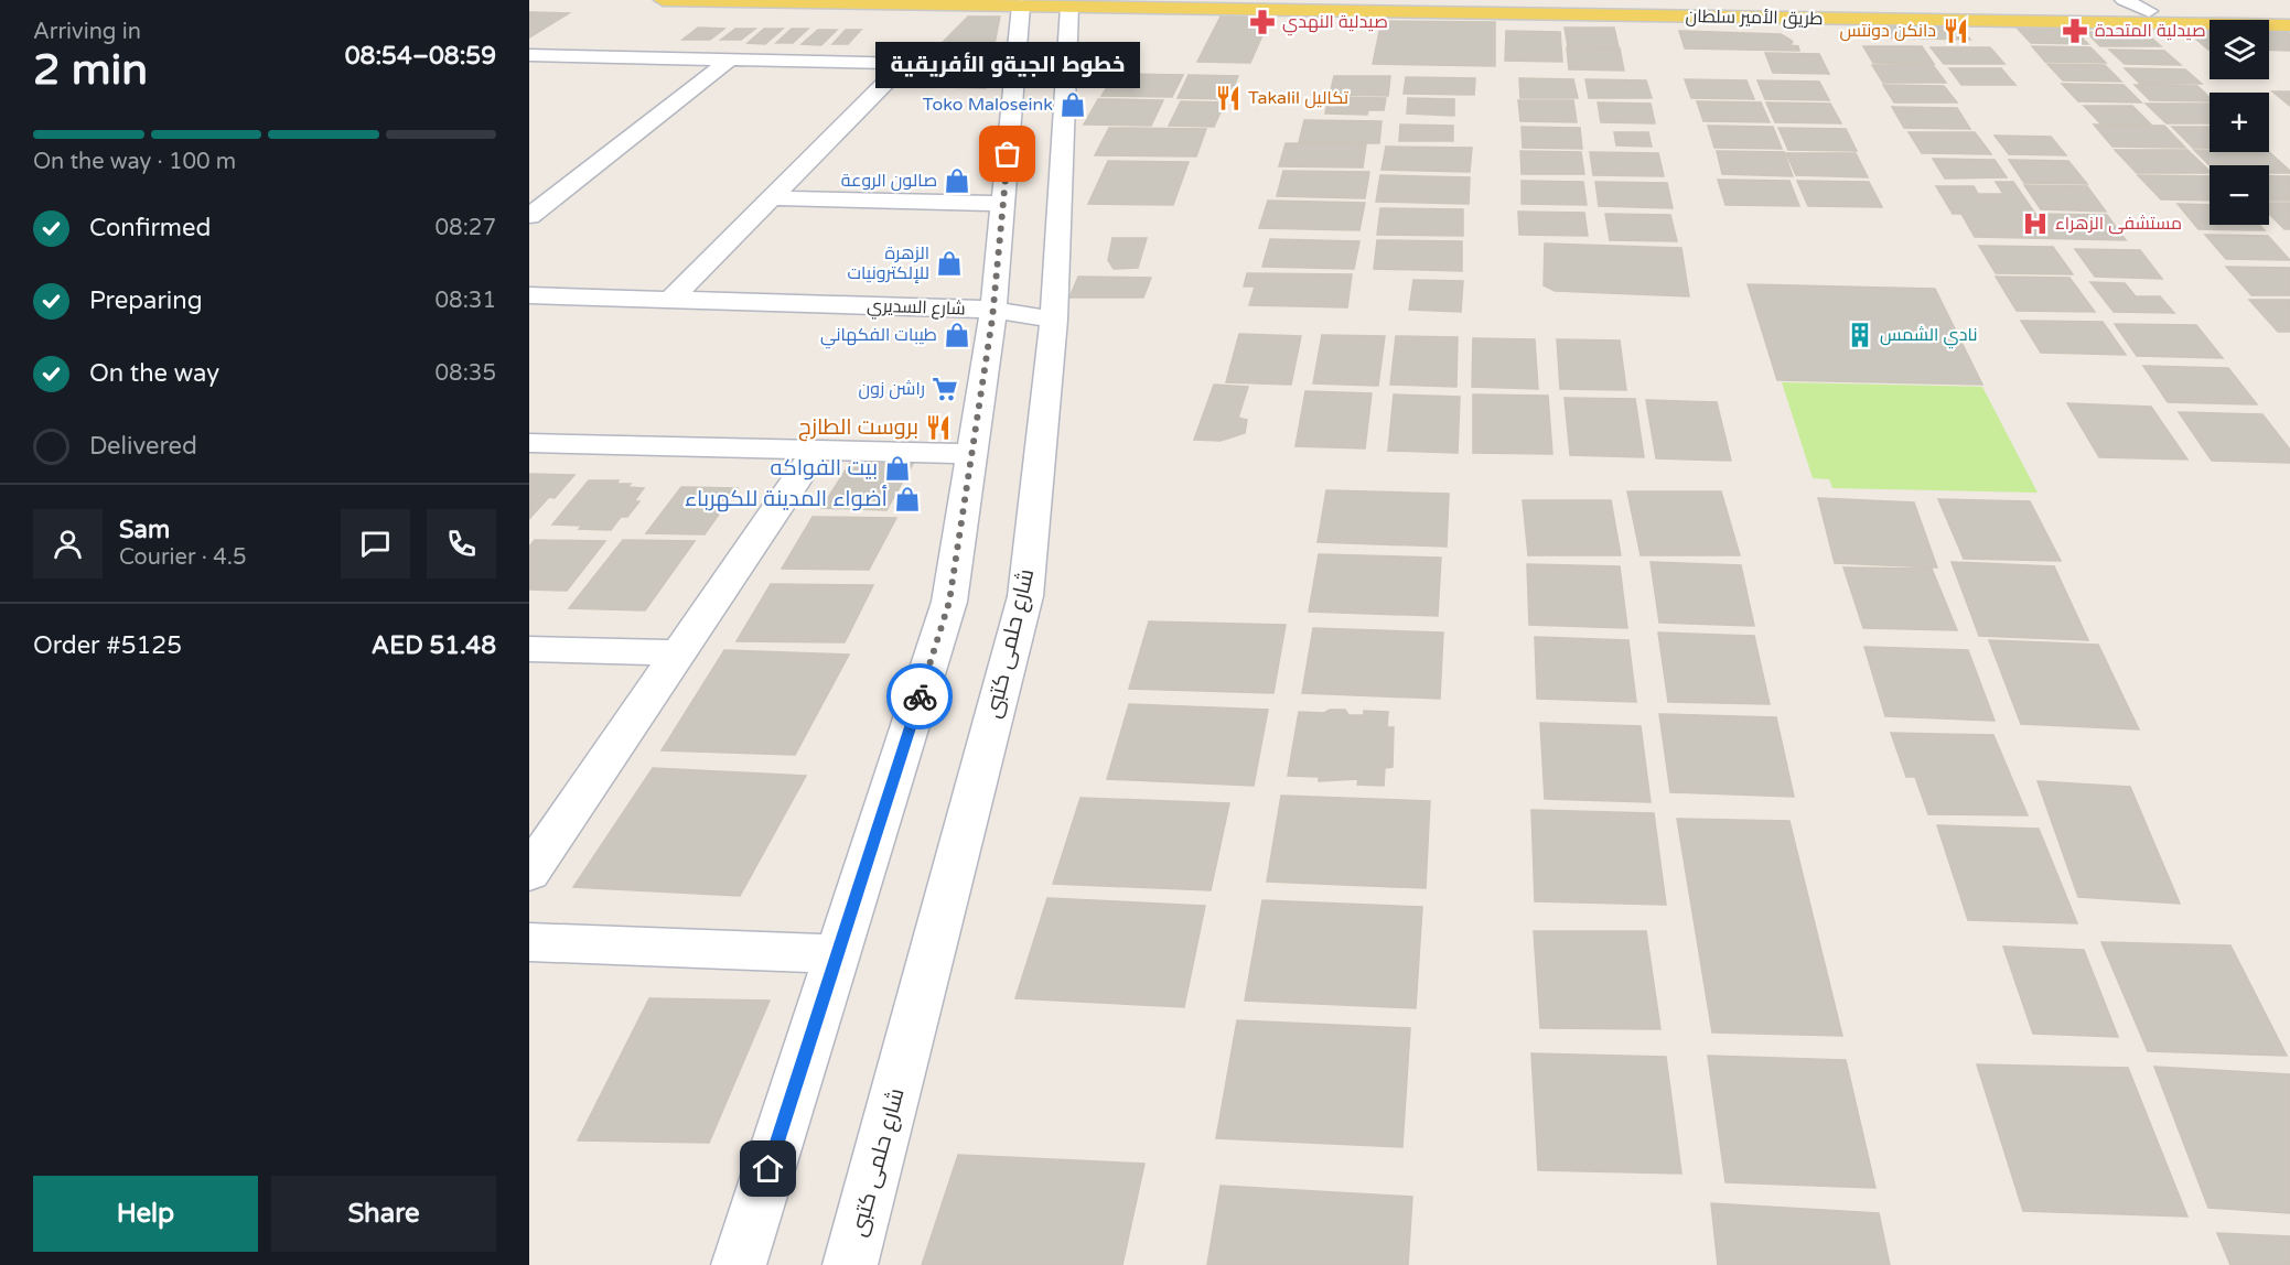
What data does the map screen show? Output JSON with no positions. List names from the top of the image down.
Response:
{
  "streets": {
    "main road": ["طريق الأمير سلطان"],
    "street": ["شارع السديري", "شارع حلمى كتبى"]
  },
  "crossings": [
    ["طريق الأمير سلطان", "شارع حلمى كتبى"],
    ["شارع السديري", "شارع حلمى كتبى"]
  ],
  "places": {
    "pharmacy": ["صيدلية النهدي", "صيدلية المتحدة"],
    "restaurant": ["دانكن دونتس", "Takalil تكاليل", "بروست الطازج"],
    "shop": [
      "Toko Maloseink",
      "صالون الروعة",
      "الزهرة للإلكترونيات",
      "طيبات الفكهاني",
      "بيت الفواكه",
      "أضواء المدينة للكهرباء"
    ],
    "other": ["خطوط الجيةو الأفريقية"],
    "hospital": ["مستشفى الزهراء"],
    "building": ["نادي الشمس"],
    "supermarket": ["راشن زون"]
  },
  "page": {
    "heading": ["2 min", "Arriving in", "08:54–08:59"],
    "panel": [
      "Sam",
      "Courier · 4.5",
      "Order #5125",
      "AED 51.48"
    ],
    "map_buttons": ["+", "−"],
    "bubble": "خطوط الجيةو الأفريقية",
    "bar": "On the way · 100 m",
    "list": [
      ["Confirmed", "08:27"],
      ["Preparing", "08:31"],
      ["On the way", "08:35"],
      "Delivered"
    ],
    "buttons": ["Help", "Share"]
  }
}
